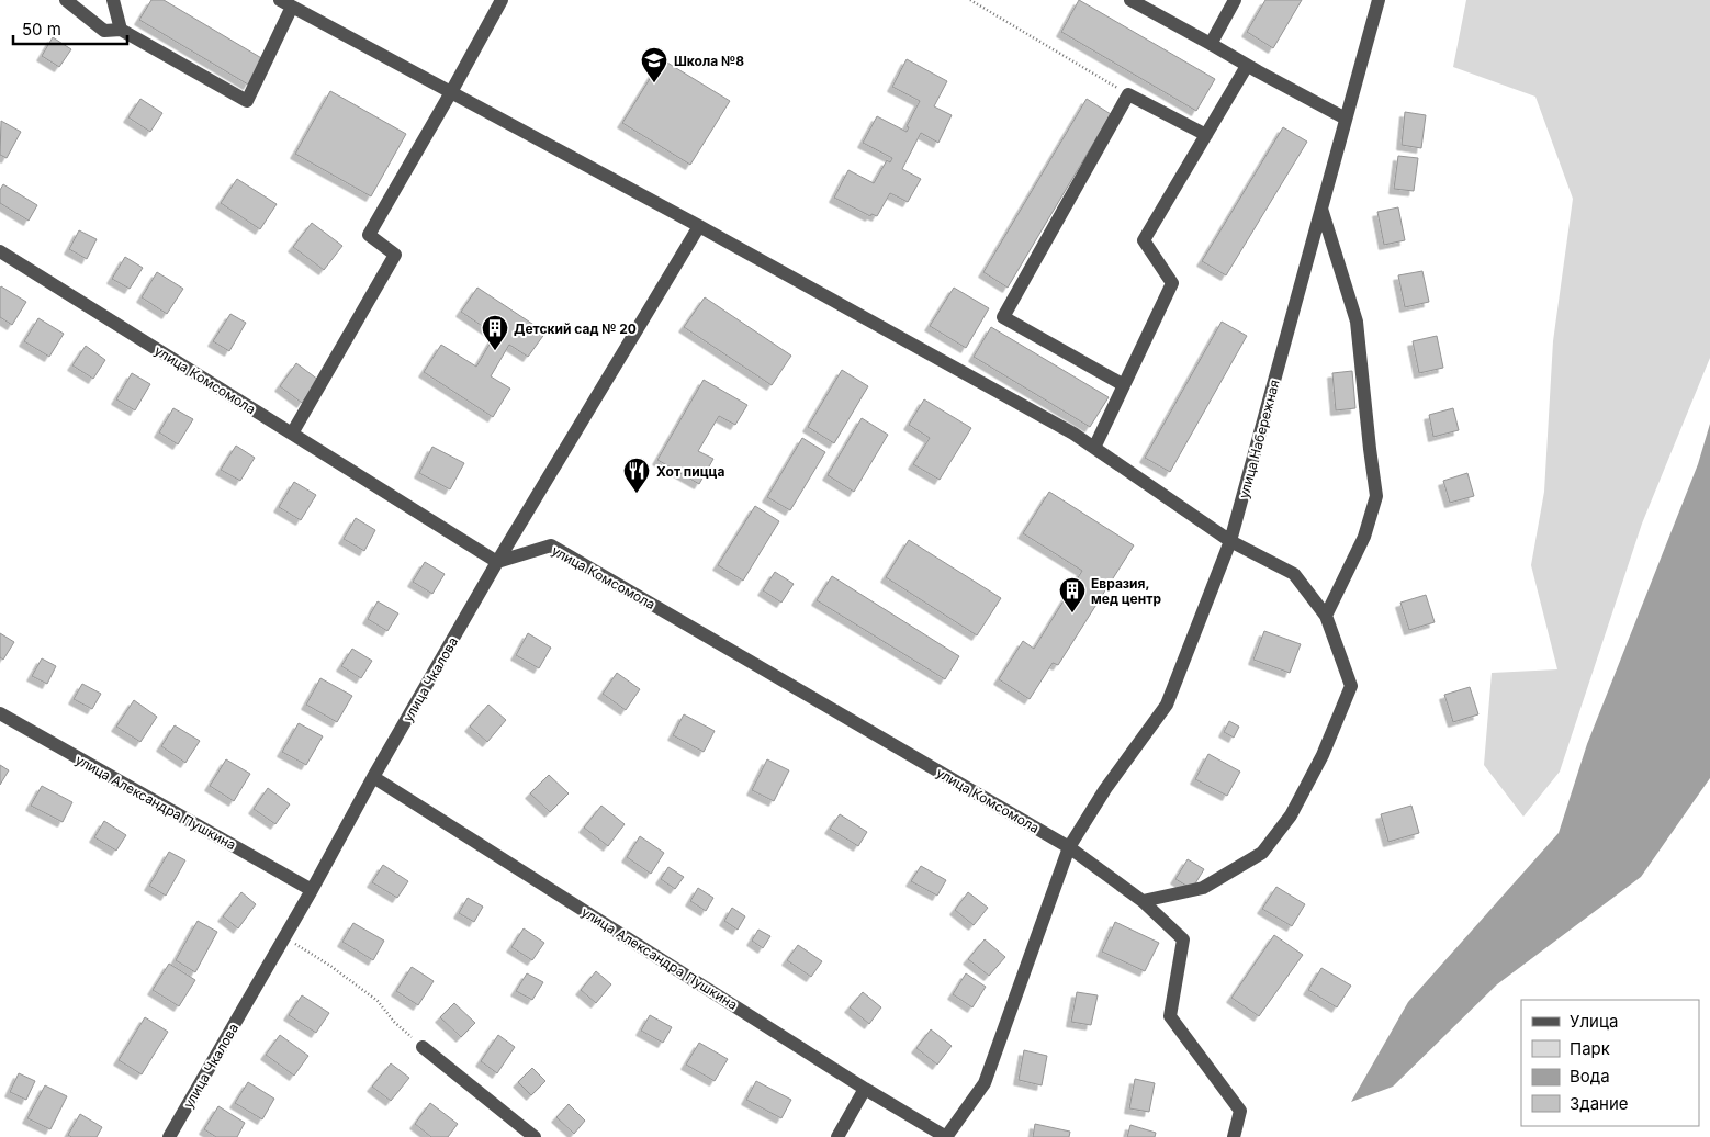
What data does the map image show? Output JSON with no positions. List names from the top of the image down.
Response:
{
  "streets": {
    "street": [
      "улица Комсомола",
      "улица Набережная",
      "улица Чкалова",
      "улица Александра Пушкина"
    ]
  },
  "crossings": [
    ["улица Комсомола", "улица Набережная"],
    ["улица Комсомола", "улица Чкалова"],
    ["улица Набережная", "улица Александра Пушкина"],
    ["улица Чкалова", "улица Александра Пушкина"]
  ],
  "places": {
    "school or university": ["Школа №8"],
    "building": ["Детский сад № 20", "Евразия, мед центр"],
    "restaurant": ["Хот пицца"]
  },
  "legend": [
    "Улица",
    "Парк",
    "Вода",
    "Здание"
  ],
  "scale_bar": "50 m"
}
